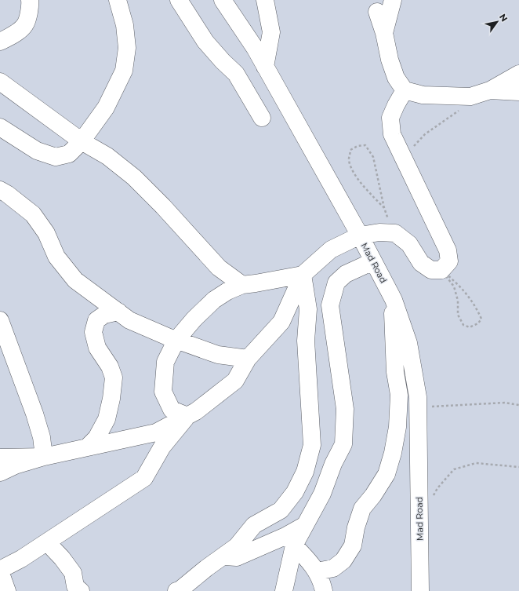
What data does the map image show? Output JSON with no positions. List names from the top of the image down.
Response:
{
  "streets": {
    "street": ["Mad Road"]
  },
  "north": "top right"
}
